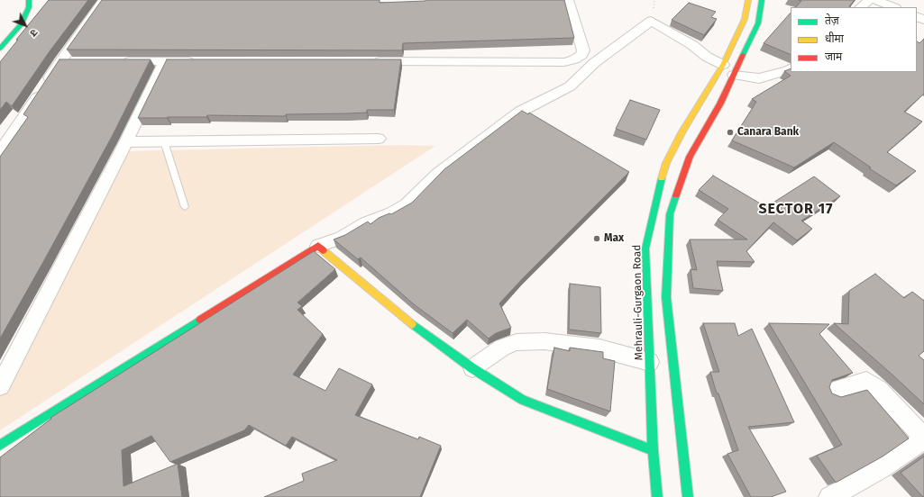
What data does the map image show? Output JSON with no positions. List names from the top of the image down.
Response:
{
  "streets": {
    "main road": ["Mehrauli-Gurgaon Road"]
  },
  "districts": ["SECTOR 17"],
  "places": ["Canara Bank", "Max"],
  "legend": ["तेज़", "धीमा", "जाम"],
  "north": "bottom right"
}
